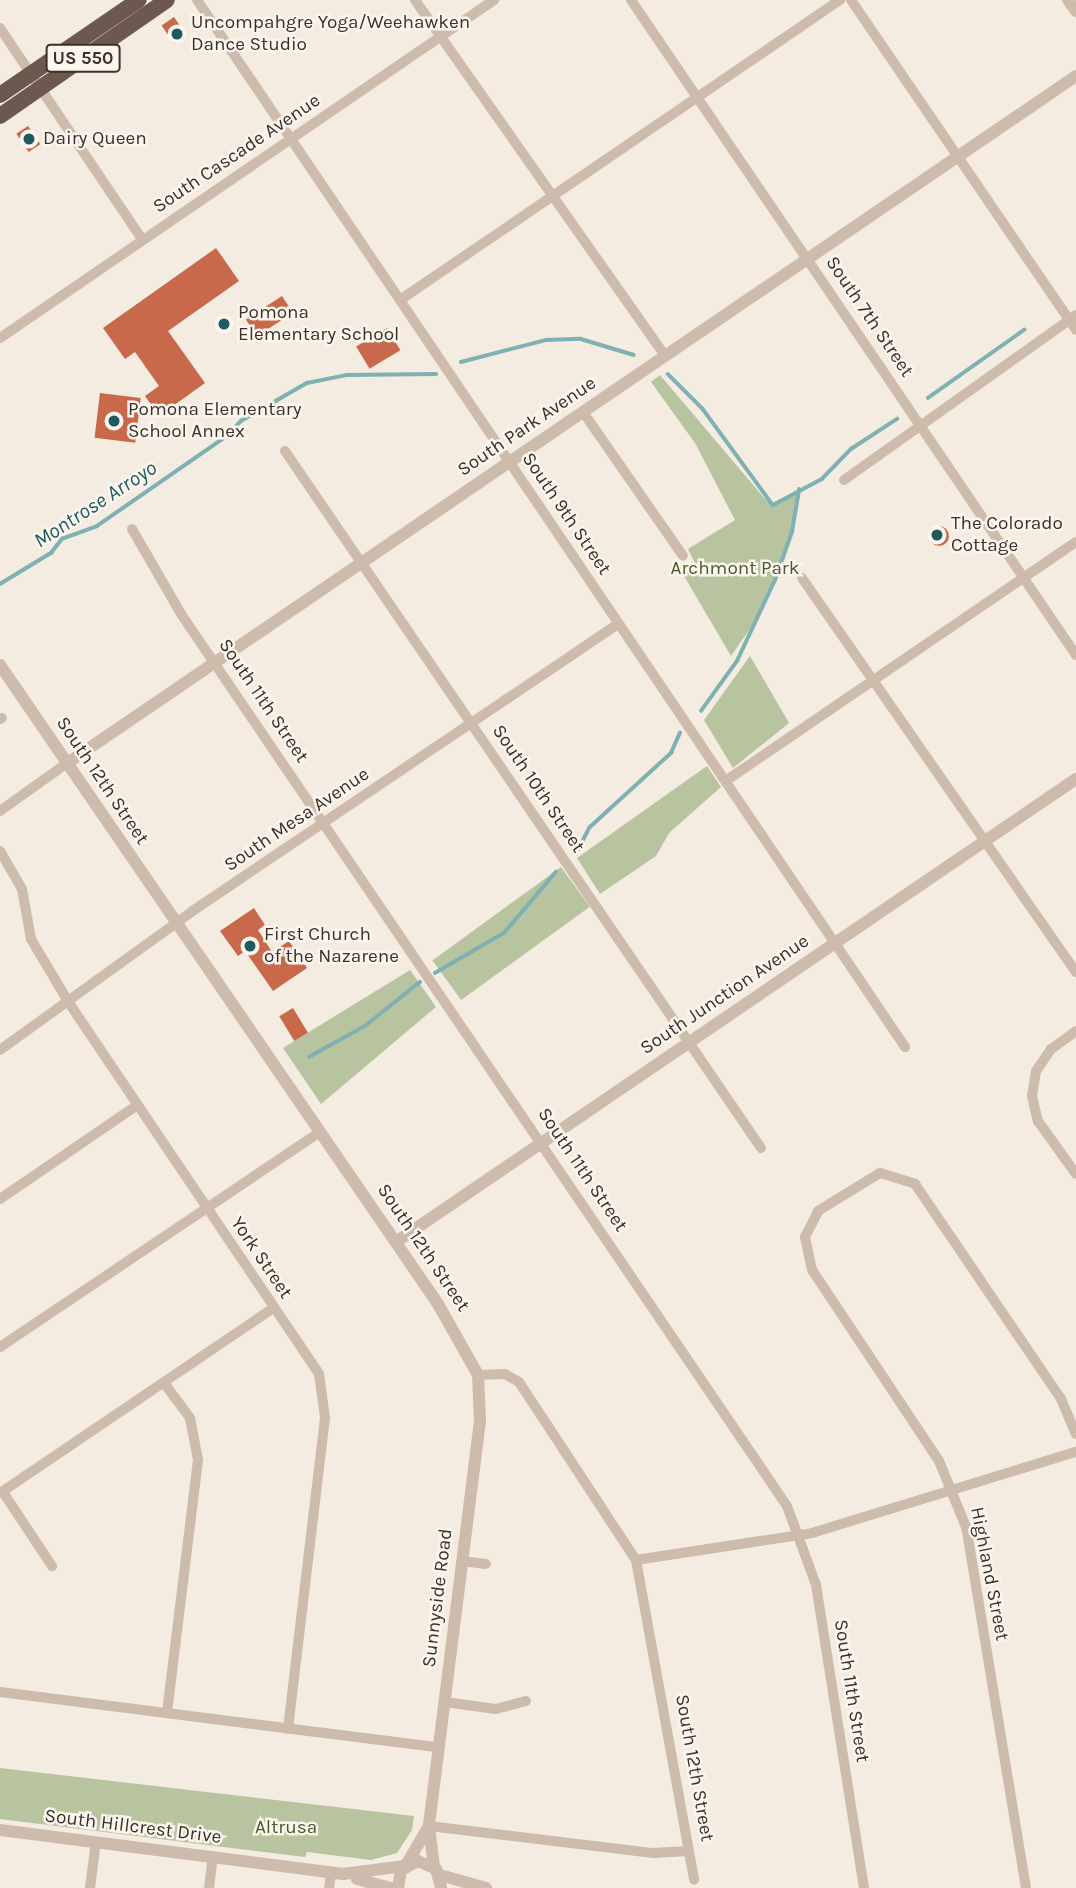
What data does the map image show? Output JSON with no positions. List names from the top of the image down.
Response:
{
  "streets": {
    "highway": ["US 550"],
    "street": [
      "South Cascade Avenue",
      "South 7th Street",
      "South Park Avenue",
      "South 9th Street",
      "South 11th Street",
      "South 12th Street",
      "South 10th Street",
      "South Mesa Avenue",
      "South Junction Avenue",
      "York Street",
      "Highland Street",
      "Sunnyside Road",
      "South Hillcrest Drive"
    ]
  },
  "crossings": [
    ["South Cascade Avenue", "South 9th Street"],
    ["South 7th Street", "South Park Avenue"],
    ["South Park Avenue", "South 9th Street"],
    ["South Park Avenue", "South 11th Street"],
    ["South Park Avenue", "South 12th Street"],
    ["South Park Avenue", "South 10th Street"],
    ["South 9th Street", "South Mesa Avenue"],
    ["South 9th Street", "South Junction Avenue"],
    ["South 11th Street", "South Mesa Avenue"],
    ["South 11th Street", "South Junction Avenue"],
    ["South 12th Street", "South Mesa Avenue"],
    ["South 12th Street", "South Junction Avenue"],
    ["South 12th Street", "Sunnyside Road"],
    ["South 10th Street", "South Mesa Avenue"],
    ["South 10th Street", "South Junction Avenue"],
    ["South Mesa Avenue", "York Street"]
  ],
  "water": ["Montrose Arroyo"],
  "parks": ["Archmont Park", "Altrusa"],
  "places": [
    "Uncompahgre Yoga/Weehawken Dance Studio",
    "Dairy Queen",
    "Pomona Elementary School",
    "Pomona Elementary School Annex",
    "The Colorado Cottage",
    "First Church of the Nazarene"
  ]
}
